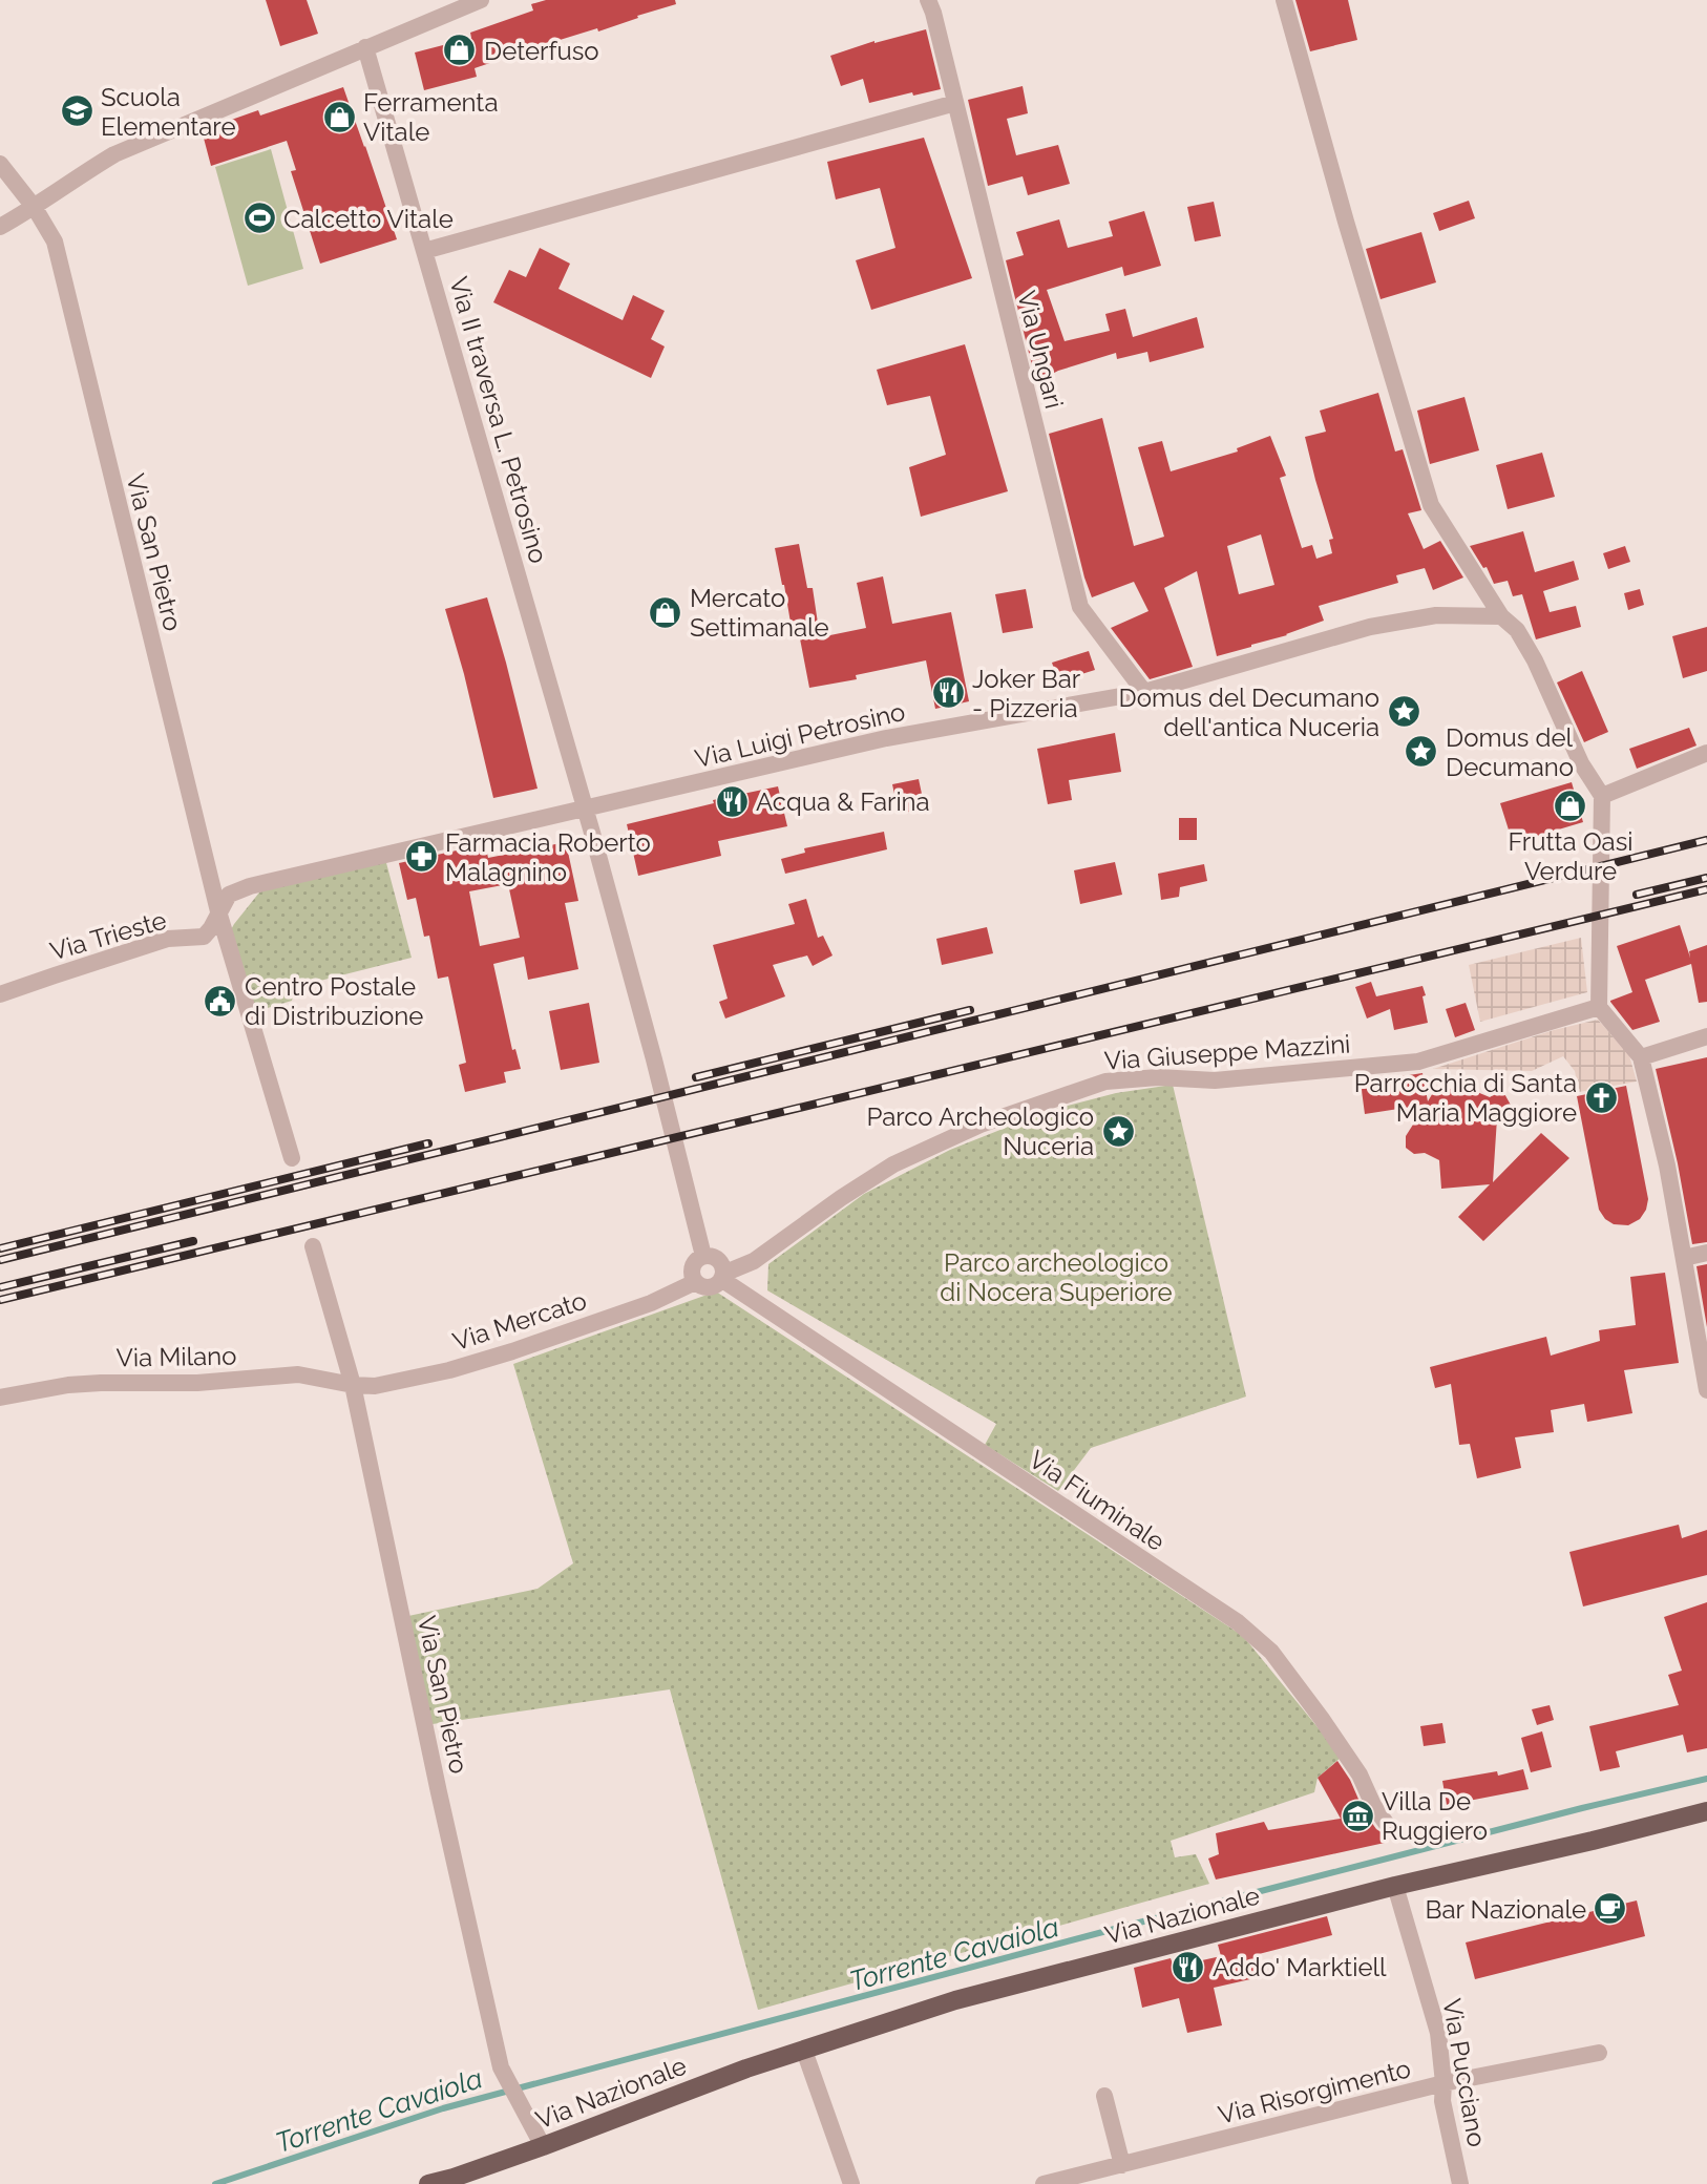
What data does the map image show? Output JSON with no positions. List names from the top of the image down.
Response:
{
  "streets": {
    "main road": ["Via Nazionale"],
    "street": [
      "Via Ungari",
      "Via II traversa L. Petrosino",
      "Via San Pietro",
      "Via Luigi Petrosino",
      "Via Trieste",
      "Via Giuseppe Mazzini",
      "Via Mercato",
      "Via Milano",
      "Via Fiuminale",
      "Via Pucciano",
      "Via Risorgimento"
    ]
  },
  "crossings": [
    ["Via Ungari", "Via Luigi Petrosino"],
    ["Via II traversa L. Petrosino", "Via Luigi Petrosino"],
    ["Via II traversa L. Petrosino", "Via Giuseppe Mazzini"],
    ["Via II traversa L. Petrosino", "Via Mercato"],
    ["Via II traversa L. Petrosino", "Via Fiuminale"],
    ["Via San Pietro", "Via Luigi Petrosino"],
    ["Via San Pietro", "Via Trieste"],
    ["Via San Pietro", "Via Mercato"],
    ["Via San Pietro", "Via Milano"],
    ["Via San Pietro", "Via Nazionale"],
    ["Via Luigi Petrosino", "Via Trieste"],
    ["Via Giuseppe Mazzini", "Via Mercato"],
    ["Via Giuseppe Mazzini", "Via Fiuminale"],
    ["Via Mercato", "Via Milano"],
    ["Via Mercato", "Via Fiuminale"],
    ["Via Nazionale", "Via Pucciano"],
    ["Via Pucciano", "Via Risorgimento"]
  ],
  "water": ["Torrente Cavaiola"],
  "parks": ["Parco archeologico di Nocera Superiore"],
  "places": {
    "shop": [
      "Deterfuso",
      "Ferramenta Vitale",
      "Mercato Settimanale",
      "Frutta Oasi Verdure"
    ],
    "school or university": ["Scuola Elementare"],
    "sports": ["Calcetto Vitale"],
    "restaurant": ["Joker Bar - Pizzeria", "Acqua & Farina", "Addo' Marktiell"],
    "place": ["Domus del Decumano dell'antica Nuceria", "Domus del Decumano", "Parco Archeologico Nuceria"],
    "pharmacy": ["Farmacia Roberto Malagnino"],
    "public building": ["Centro Postale di Distribuzione"],
    "church": ["Parrocchia di Santa Maria Maggiore"],
    "museum": ["Villa De Ruggiero"],
    "cafe": ["Bar Nazionale"]
  }
}
